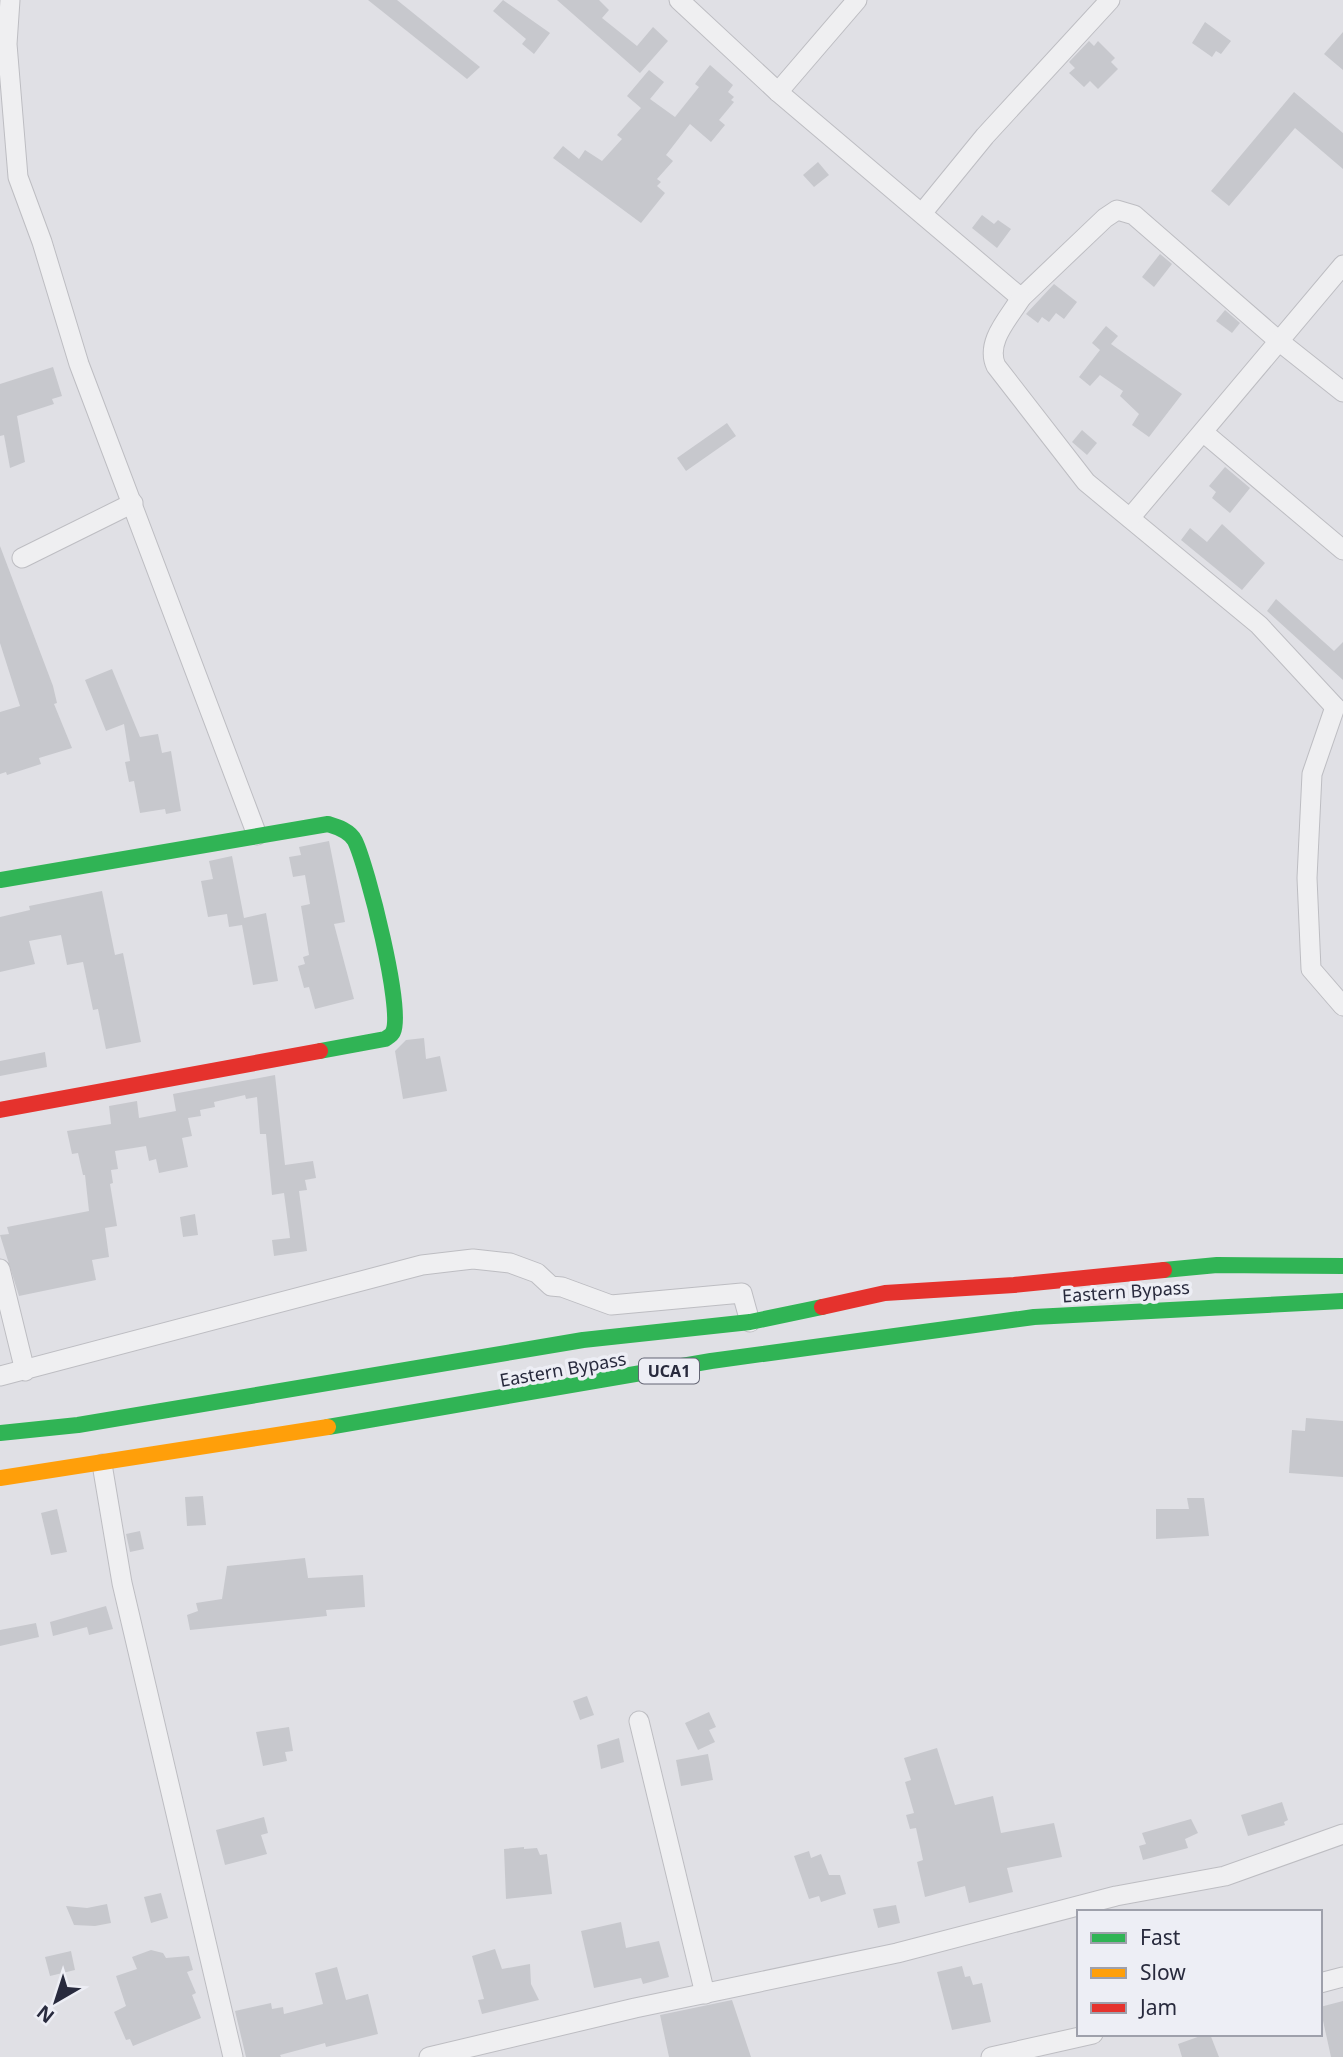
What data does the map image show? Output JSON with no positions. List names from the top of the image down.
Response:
{
  "streets": {
    "main road": ["Eastern Bypass", "UCA1"]
  },
  "legend": ["Fast", "Slow", "Jam"],
  "north": "bottom left"
}
